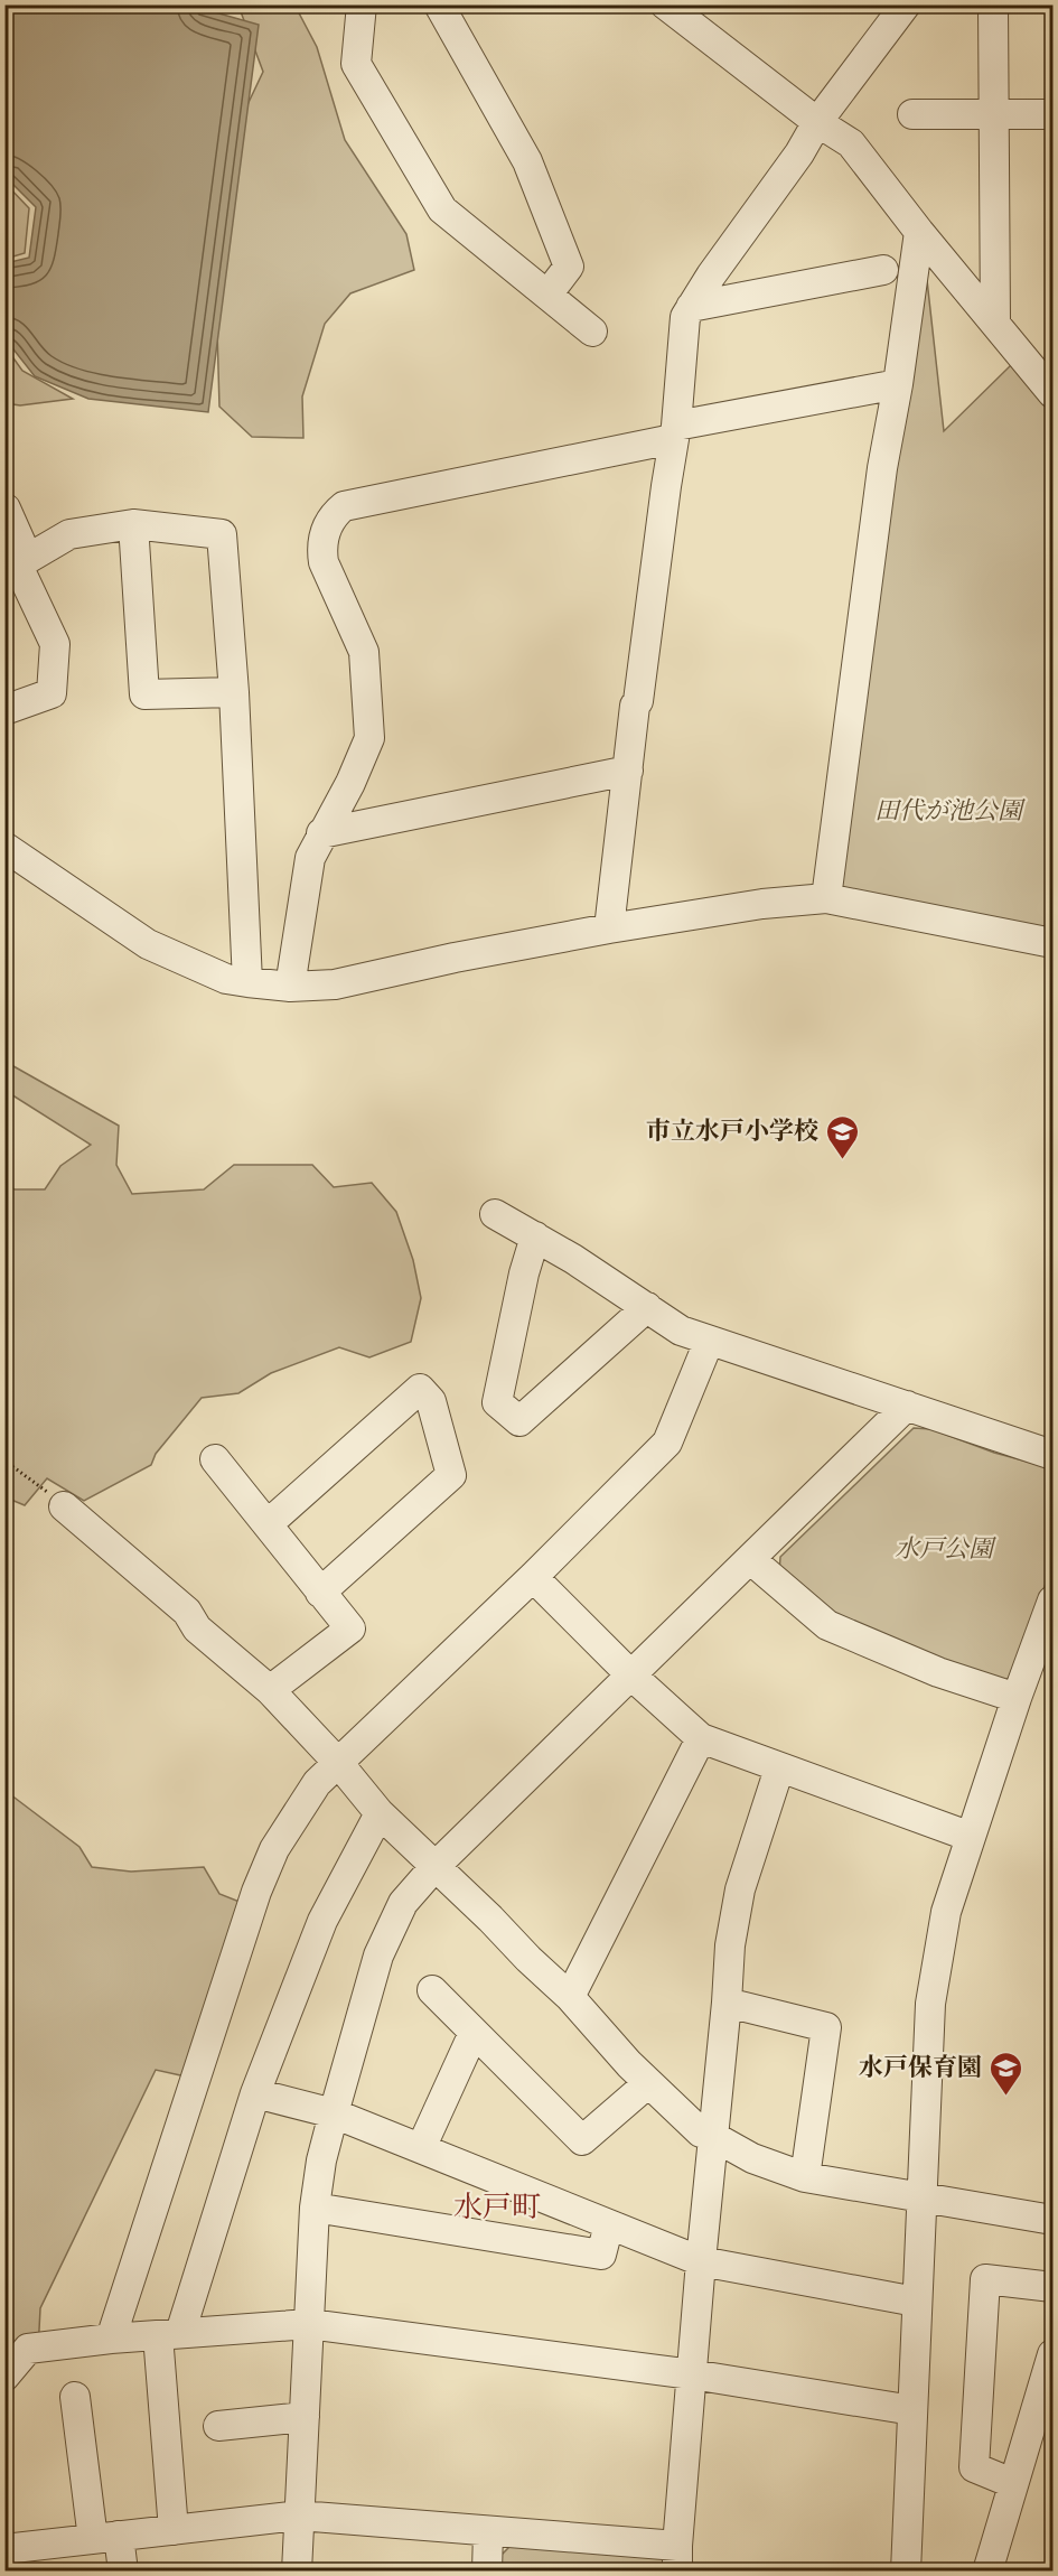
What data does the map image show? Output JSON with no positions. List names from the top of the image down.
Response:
{
  "districts": ["水戸町"],
  "parks": ["田代が池公園", "水戸公園"],
  "places": {
    "school or university": ["市立水戸小学校", "水戸保育園"]
  }
}
